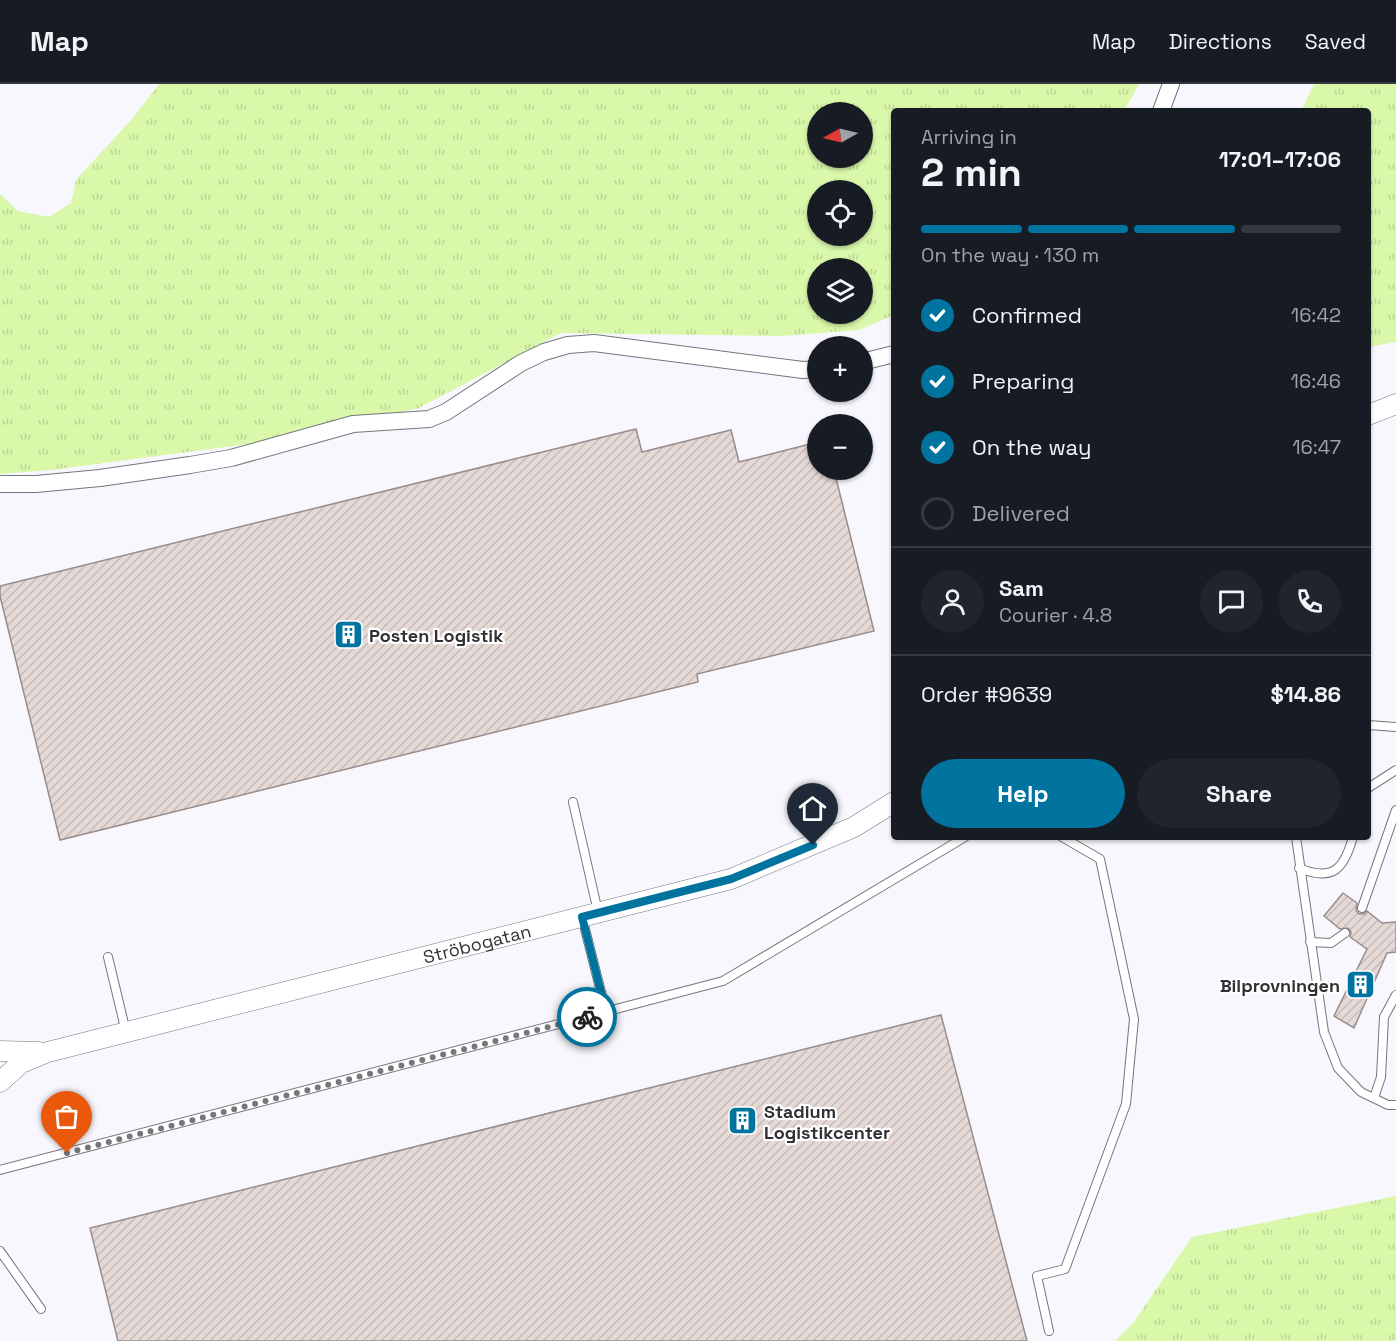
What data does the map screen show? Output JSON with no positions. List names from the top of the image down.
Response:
{
  "streets": {
    "street": ["Ströbogatan"]
  },
  "places": {
    "building": ["Posten Logistik", "Bilprovningen", "Stadium Logistikcenter"]
  },
  "north": "left",
  "page": {
    "header": "Map",
    "nav": ["Map", "Directions", "Saved"],
    "map_buttons": ["+", "−"],
    "heading": ["2 min", "Arriving in", "17:01–17:06"],
    "panel": [
      "Sam",
      "Courier · 4.8",
      "Order #9639",
      "$14.86"
    ],
    "bar": "On the way · 130 m",
    "list": [
      ["Confirmed", "16:42"],
      ["Preparing", "16:46"],
      ["On the way", "16:47"],
      "Delivered"
    ],
    "buttons": ["Help", "Share"]
  }
}
